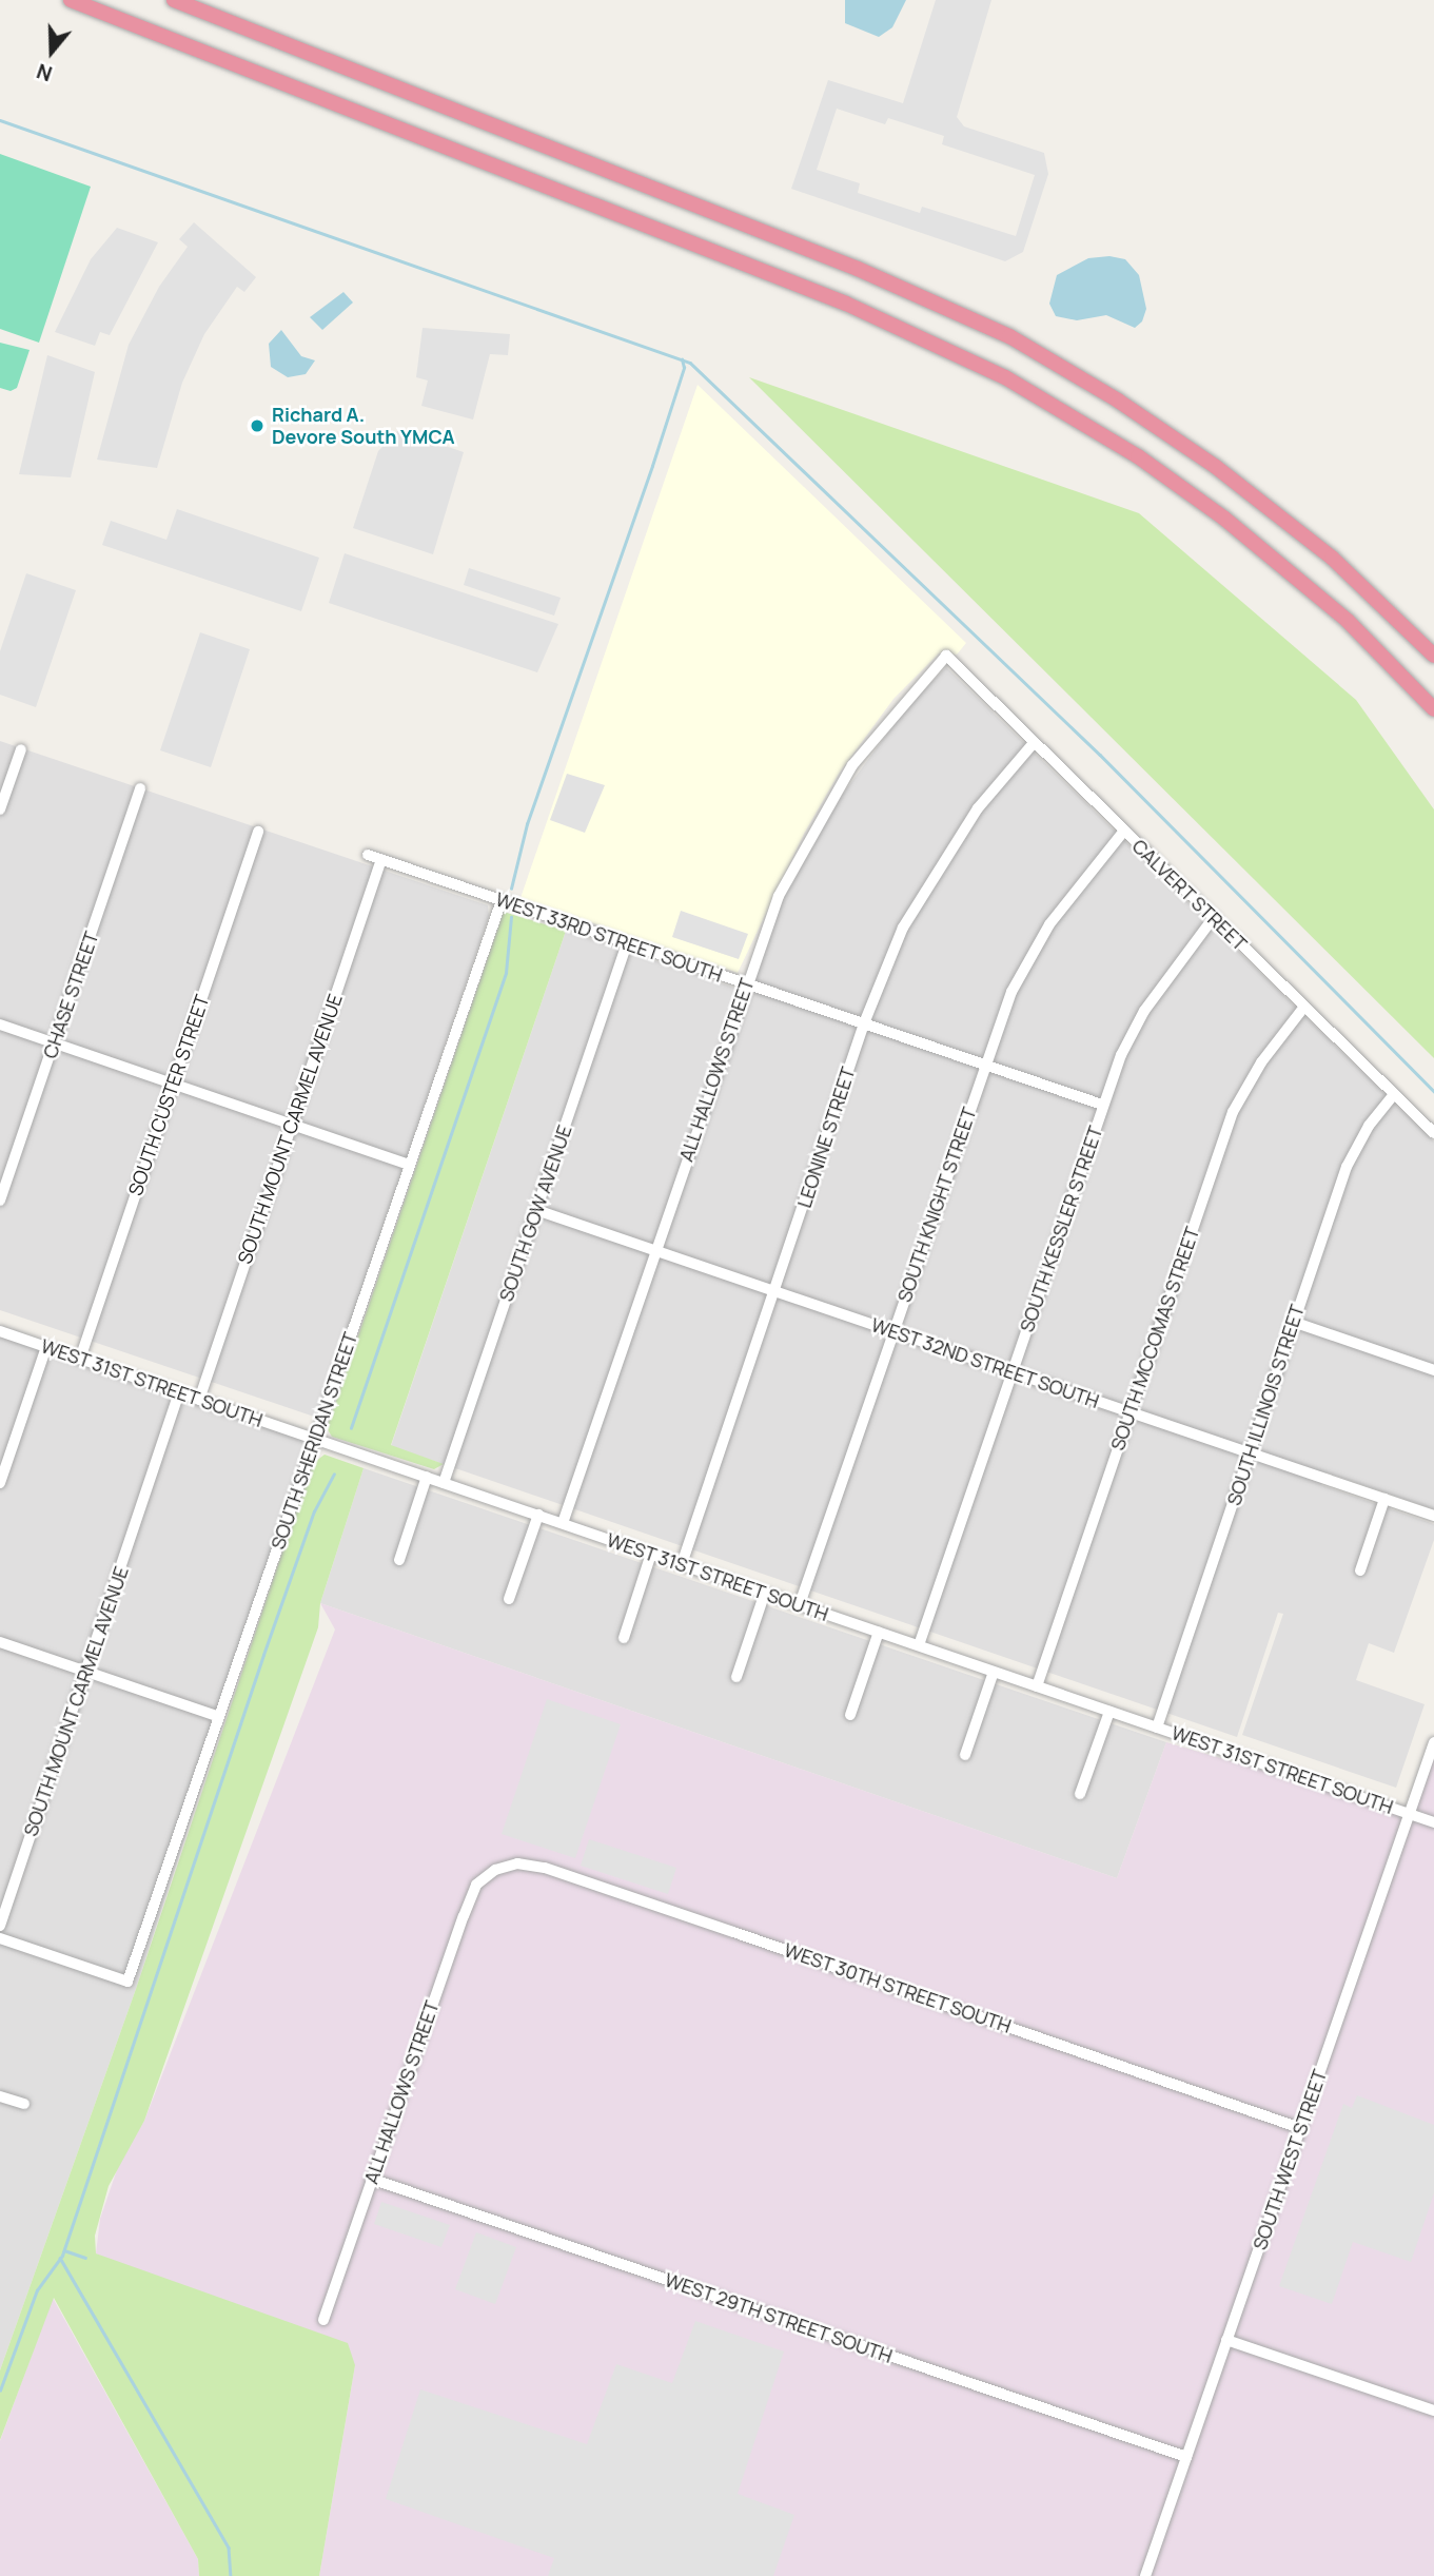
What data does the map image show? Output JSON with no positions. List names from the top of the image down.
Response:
{
  "streets": {
    "street": [
      "CALVERT STREET",
      "WEST 33RD STREET SOUTH",
      "CHASE STREET",
      "ALL HALLOWS STREET",
      "SOUTH CUSTER STREET",
      "SOUTH MOUNT CARMEL AVENUE",
      "LEONINE STREET",
      "SOUTH KNIGHT STREET",
      "SOUTH GOW AVENUE",
      "SOUTH KESSLER STREET",
      "SOUTH MCCOMAS STREET",
      "WEST 32ND STREET SOUTH",
      "WEST 31ST STREET SOUTH",
      "SOUTH ILLINOIS STREET",
      "SOUTH SHERIDAN STREET",
      "WEST 30TH STREET SOUTH",
      "SOUTH WEST STREET",
      "WEST 29TH STREET SOUTH"
    ]
  },
  "crossings": [
    ["CALVERT STREET", "ALL HALLOWS STREET"],
    ["CALVERT STREET", "LEONINE STREET"],
    ["CALVERT STREET", "SOUTH KNIGHT STREET"],
    ["CALVERT STREET", "SOUTH KESSLER STREET"],
    ["CALVERT STREET", "SOUTH MCCOMAS STREET"],
    ["CALVERT STREET", "SOUTH ILLINOIS STREET"],
    ["WEST 33RD STREET SOUTH", "ALL HALLOWS STREET"],
    ["WEST 33RD STREET SOUTH", "SOUTH MOUNT CARMEL AVENUE"],
    ["WEST 33RD STREET SOUTH", "LEONINE STREET"],
    ["WEST 33RD STREET SOUTH", "SOUTH KNIGHT STREET"],
    ["WEST 33RD STREET SOUTH", "SOUTH GOW AVENUE"],
    ["WEST 33RD STREET SOUTH", "SOUTH KESSLER STREET"],
    ["WEST 33RD STREET SOUTH", "SOUTH SHERIDAN STREET"],
    ["ALL HALLOWS STREET", "WEST 32ND STREET SOUTH"],
    ["ALL HALLOWS STREET", "WEST 31ST STREET SOUTH"],
    ["ALL HALLOWS STREET", "WEST 30TH STREET SOUTH"],
    ["ALL HALLOWS STREET", "WEST 29TH STREET SOUTH"],
    ["SOUTH CUSTER STREET", "WEST 31ST STREET SOUTH"],
    ["SOUTH MOUNT CARMEL AVENUE", "WEST 31ST STREET SOUTH"],
    ["LEONINE STREET", "WEST 32ND STREET SOUTH"],
    ["LEONINE STREET", "WEST 31ST STREET SOUTH"],
    ["SOUTH KNIGHT STREET", "WEST 32ND STREET SOUTH"],
    ["SOUTH KNIGHT STREET", "WEST 31ST STREET SOUTH"],
    ["SOUTH GOW AVENUE", "WEST 32ND STREET SOUTH"],
    ["SOUTH GOW AVENUE", "WEST 31ST STREET SOUTH"],
    ["SOUTH KESSLER STREET", "WEST 32ND STREET SOUTH"],
    ["SOUTH KESSLER STREET", "WEST 31ST STREET SOUTH"],
    ["SOUTH MCCOMAS STREET", "WEST 32ND STREET SOUTH"],
    ["SOUTH MCCOMAS STREET", "WEST 31ST STREET SOUTH"],
    ["WEST 32ND STREET SOUTH", "SOUTH ILLINOIS STREET"],
    ["WEST 31ST STREET SOUTH", "SOUTH ILLINOIS STREET"],
    ["WEST 31ST STREET SOUTH", "SOUTH SHERIDAN STREET"],
    ["WEST 31ST STREET SOUTH", "SOUTH WEST STREET"],
    ["WEST 30TH STREET SOUTH", "SOUTH WEST STREET"],
    ["SOUTH WEST STREET", "WEST 29TH STREET SOUTH"]
  ],
  "places": ["Richard A. Devore South YMCA"],
  "north": "bottom"
}
